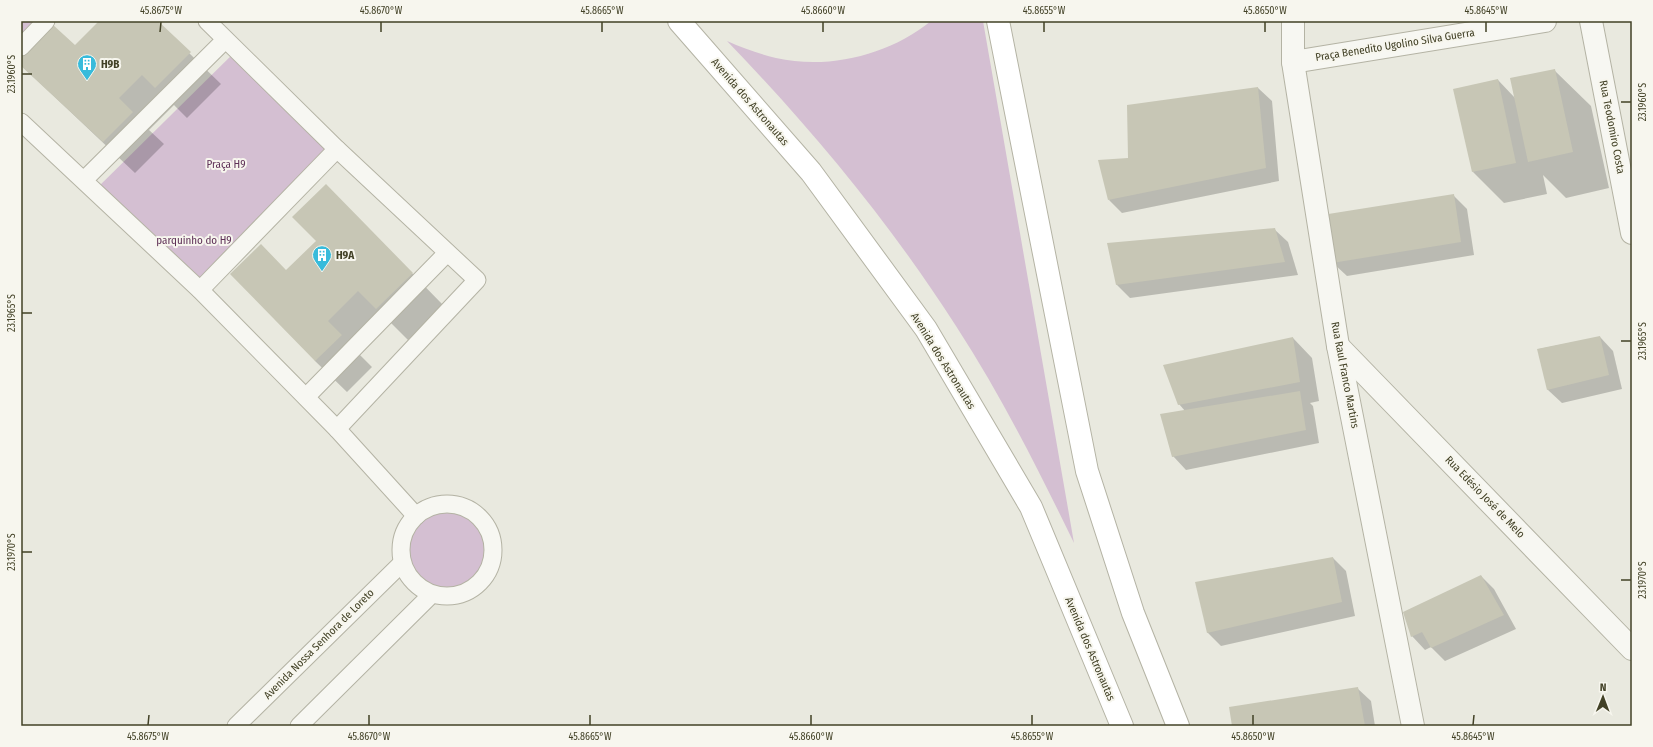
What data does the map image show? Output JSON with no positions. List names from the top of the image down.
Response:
{
  "streets": {
    "main road": ["Avenida dos Astronautas"],
    "street": [
      "Praça Benedito Ugolino Silva Guerra",
      "Rua Teodomiro Costa",
      "Rua Raul Franco Martins",
      "Rua Edésio José de Melo"
    ],
    "lane": ["Avenida Nossa Senhora de Loreto"]
  },
  "crossings": [
    ["Praça Benedito Ugolino Silva Guerra", "Rua Raul Franco Martins"],
    ["Rua Raul Franco Martins", "Rua Edésio José de Melo"]
  ],
  "parks": ["Praça H9", "parquinho do H9"],
  "places": {
    "building": ["H9B", "H9A"]
  },
  "north": "top",
  "coordinates": [
    "45.8675°W",
    "45.8670°W",
    "45.8665°W",
    "45.8660°W",
    "45.8655°W",
    "45.8650°W",
    "45.8645°W",
    "23.1960°S",
    "23.1965°S",
    "23.1970°S"
  ]
}
